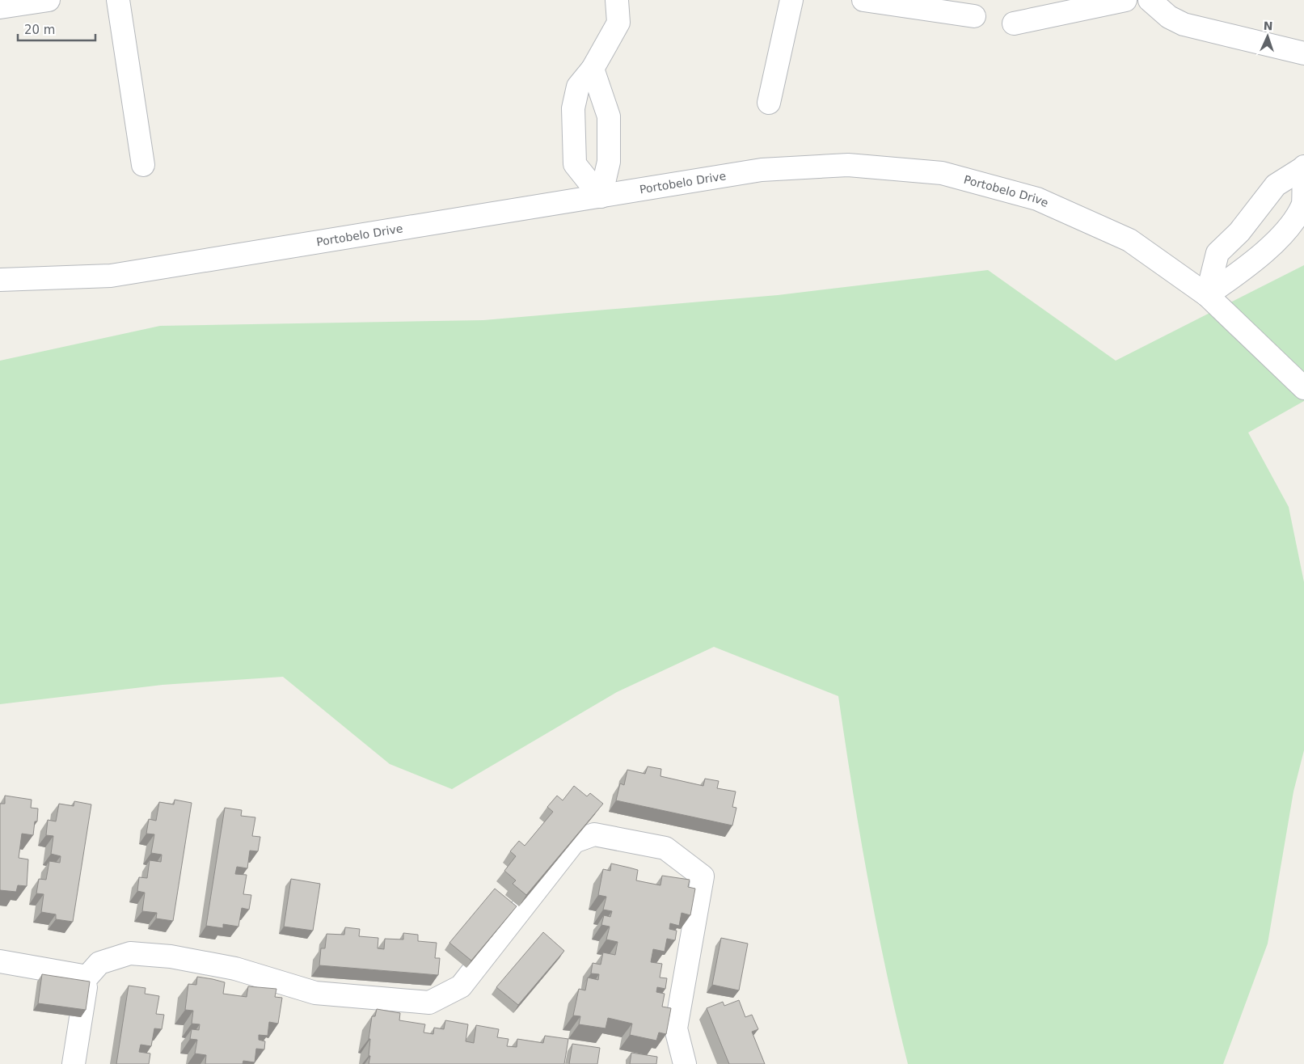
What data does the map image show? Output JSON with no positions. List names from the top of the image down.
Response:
{
  "streets": {
    "street": ["Portobelo Drive"]
  },
  "scale_bar": "20 m",
  "north": "top"
}
